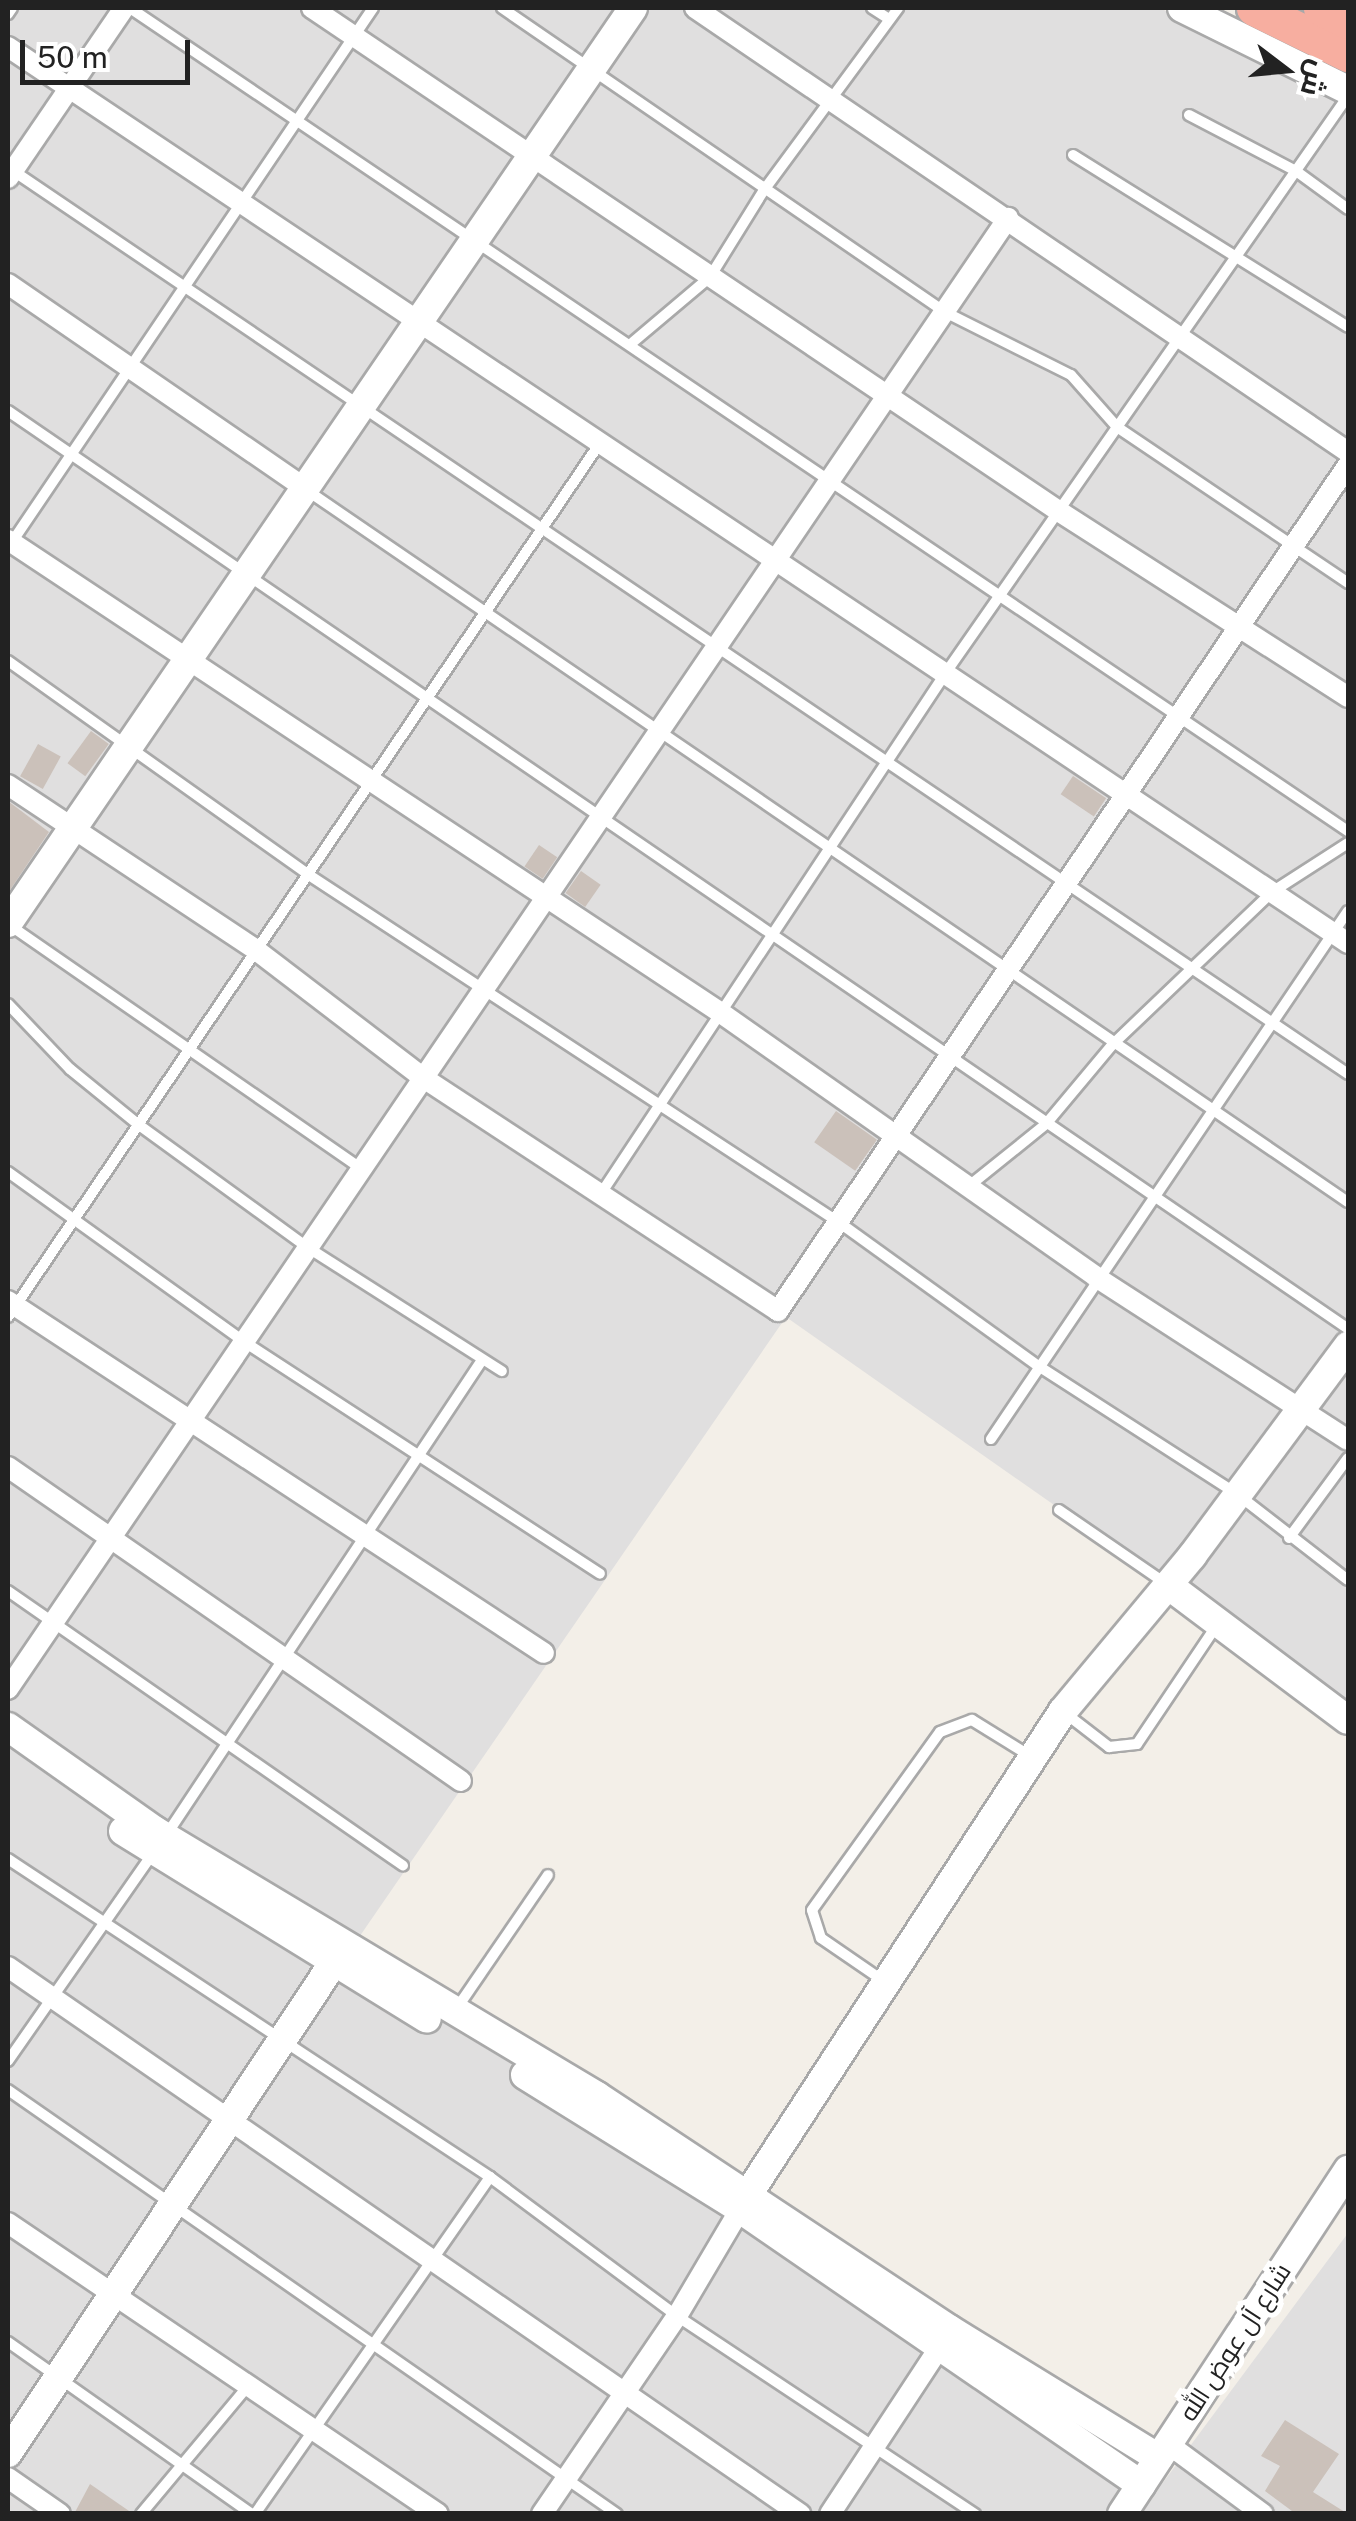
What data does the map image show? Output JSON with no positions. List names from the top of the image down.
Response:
{
  "streets": {
    "street": ["شارع آل عوض الله"]
  },
  "scale_bar": "50 m",
  "north": "right"
}
